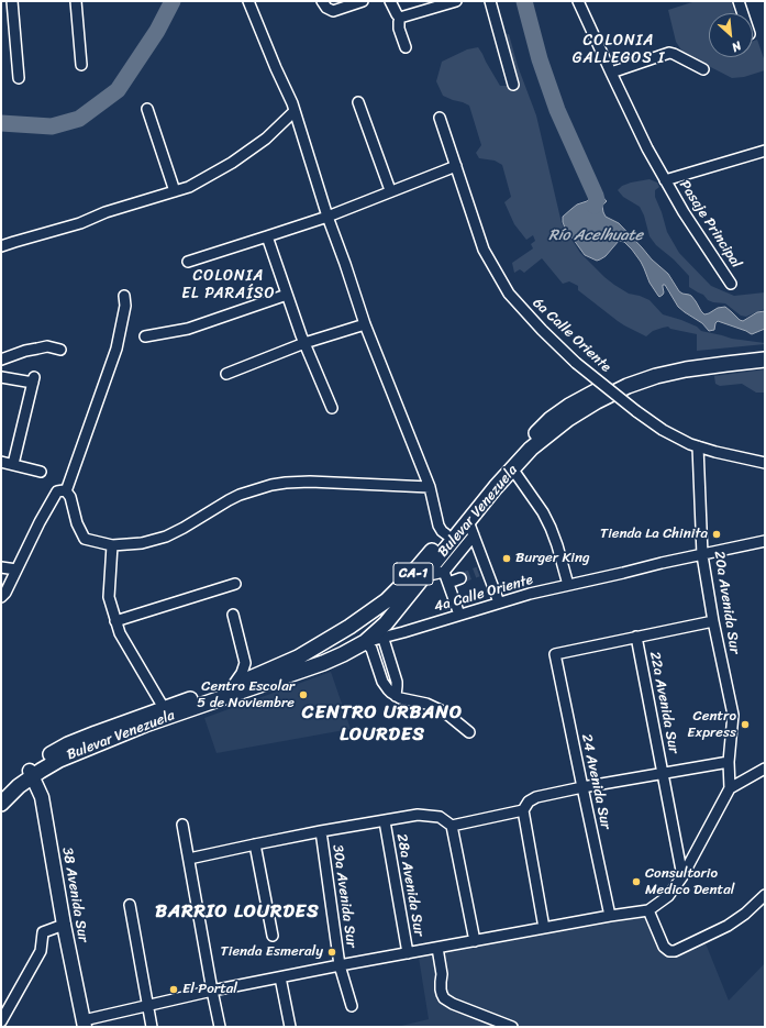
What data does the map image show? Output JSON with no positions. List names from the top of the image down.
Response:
{
  "streets": {
    "highway": ["Bulevar Venezuela", "CA-1"],
    "main road": ["38 Avenida Sur"],
    "street": [
      "Pasaje Principal",
      "6a Calle Oriente",
      "4a Calle Oriente",
      "20a Avenida Sur",
      "22a Avenida Sur",
      "24 Avenida Sur",
      "28a Avenida Sur",
      "30a Avenida Sur"
    ]
  },
  "crossings": [
    ["6a Calle Oriente", "20a Avenida Sur"],
    ["Bulevar Venezuela", "4a Calle Oriente"],
    ["Bulevar Venezuela", "38 Avenida Sur"],
    ["4a Calle Oriente", "20a Avenida Sur"],
    ["22a Avenida Sur", "24 Avenida Sur"]
  ],
  "districts": [
    "COLONIA GALLEGOS I",
    "COLONIA EL PARAÍSO",
    "CENTRO URBANO LOURDES",
    "BARRIO LOURDES"
  ],
  "water": ["Río Acelhuate"],
  "places": [
    "Tienda La Chinita",
    "Burger King",
    "Centro Escolar 5 de Noviembre",
    "Centro Express",
    "Consultorio Medico Dental",
    "Tienda Esmeraly",
    "El Portal"
  ],
  "north": "bottom right"
}
